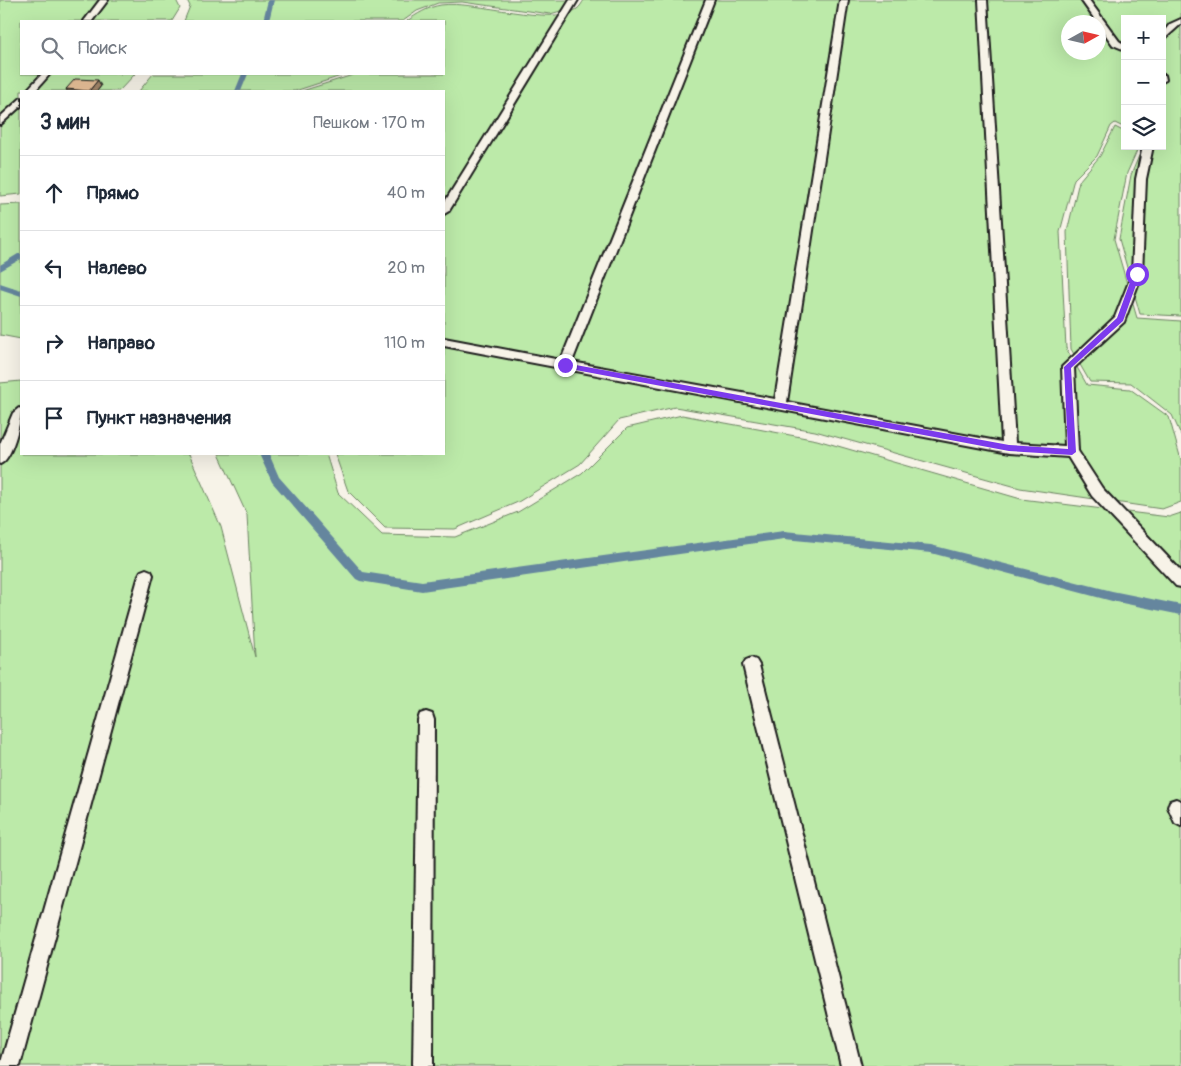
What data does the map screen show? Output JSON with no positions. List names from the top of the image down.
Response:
{
  "north": "right",
  "page": {
    "map_buttons": ["+", "−"],
    "search": "Поиск",
    "heading": ["3 мин", "Пешком · 170 m"],
    "list": [
      ["Прямо", "40 m"],
      ["Налево", "20 m"],
      ["Направо", "110 m"],
      "Пункт назначения"
    ]
  }
}
